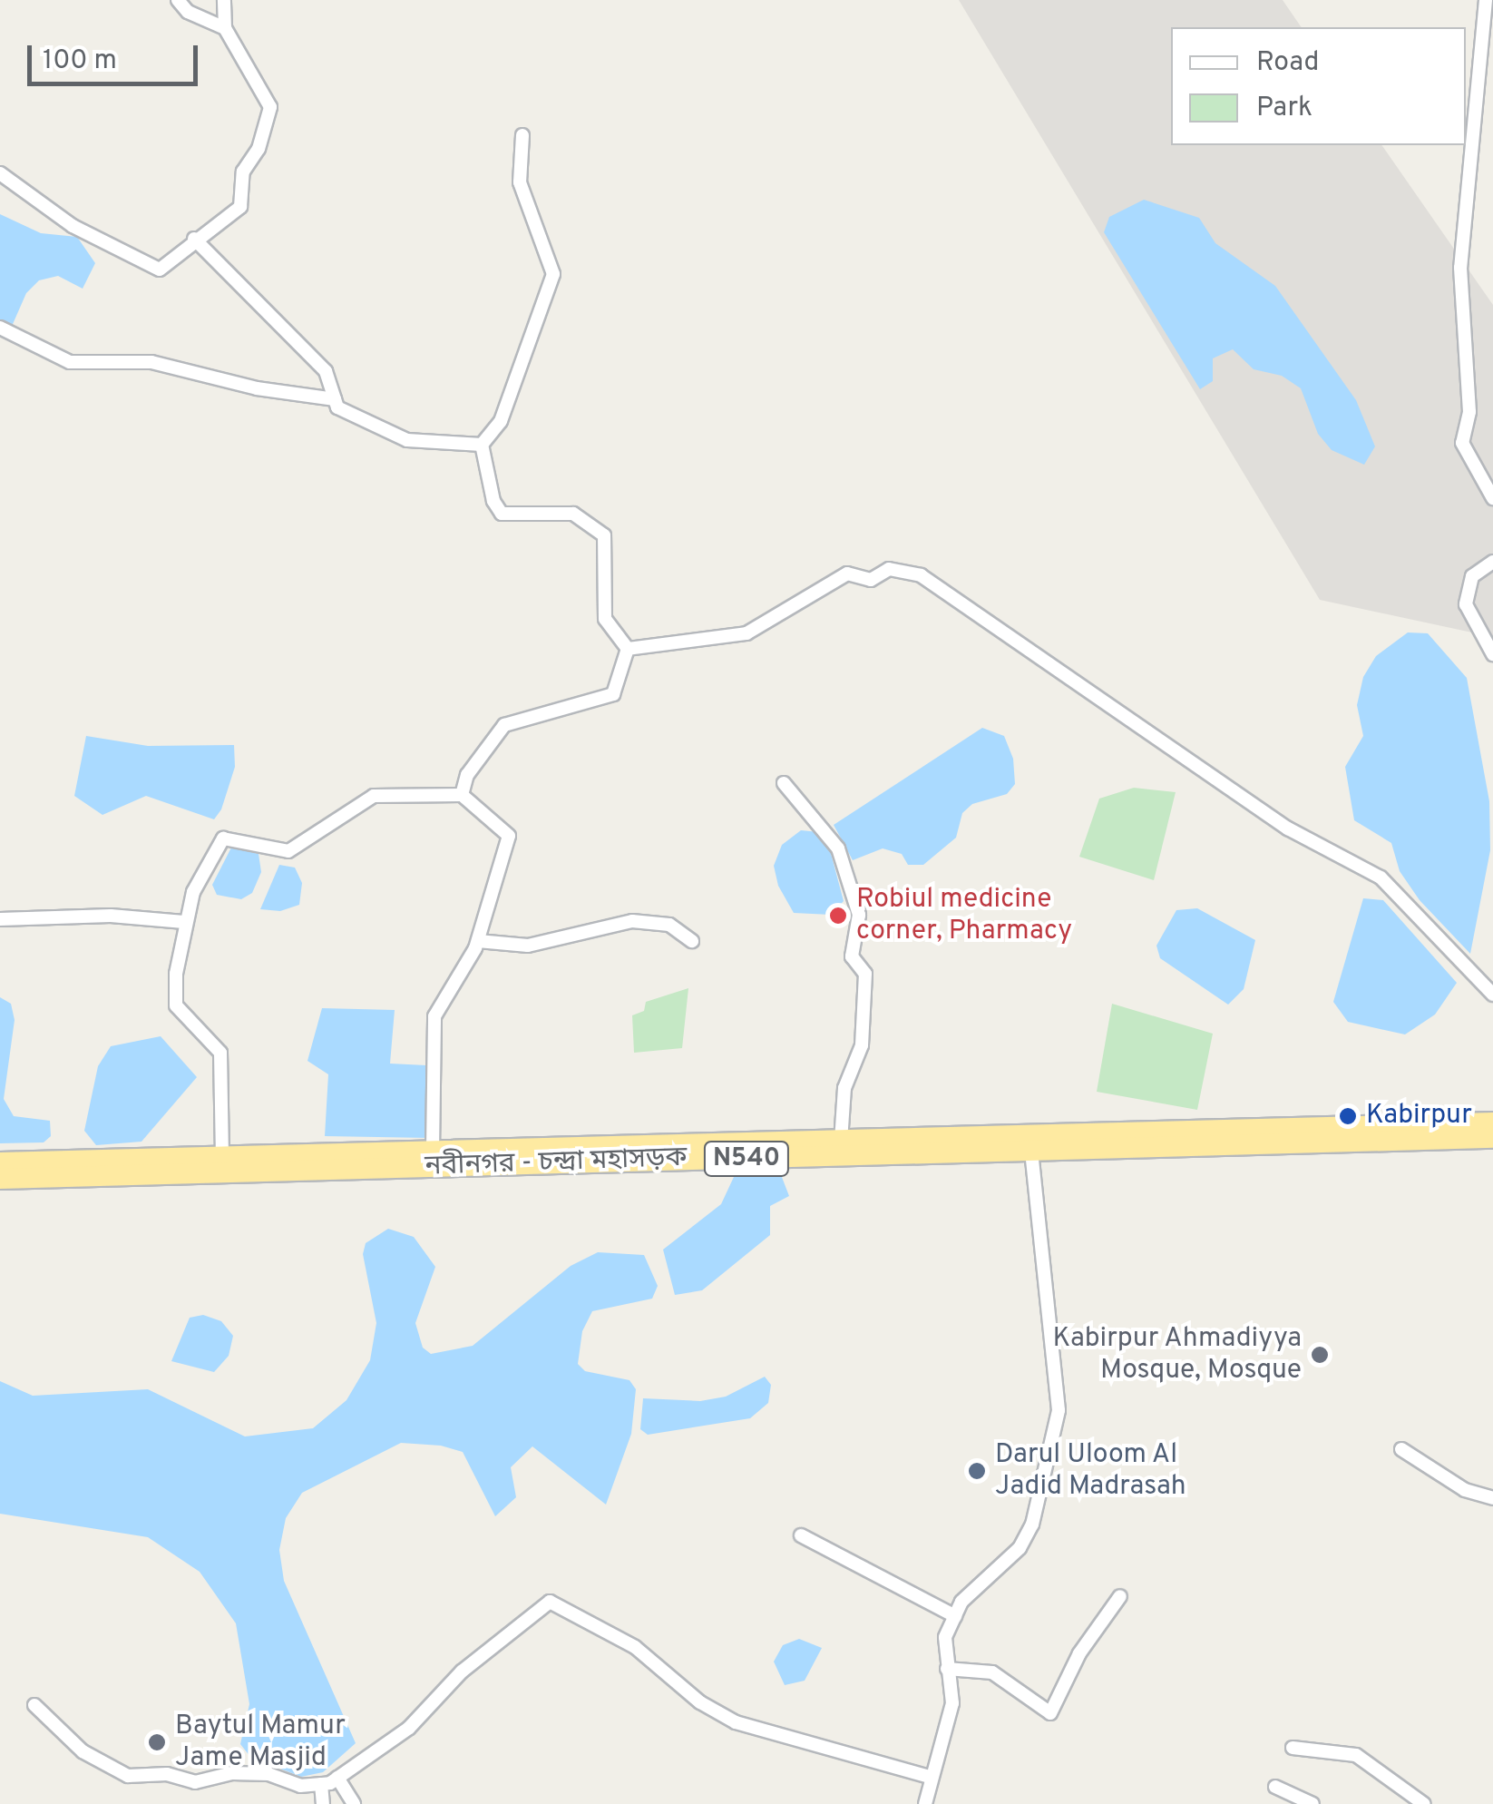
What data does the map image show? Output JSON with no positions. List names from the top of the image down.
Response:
{
  "streets": {
    "highway": ["N540", "নবীনগর - চন্দ্রা মহাসড়ক"]
  },
  "places": [
    "Robiul medicine corner, Pharmacy",
    "Kabirpur",
    "Kabirpur Ahmadiyya Mosque, Mosque",
    "Darul Uloom Al Jadid Madrasah",
    "Baytul Mamur Jame Masjid"
  ],
  "legend": ["Road", "Park"],
  "scale_bar": "100 m"
}
